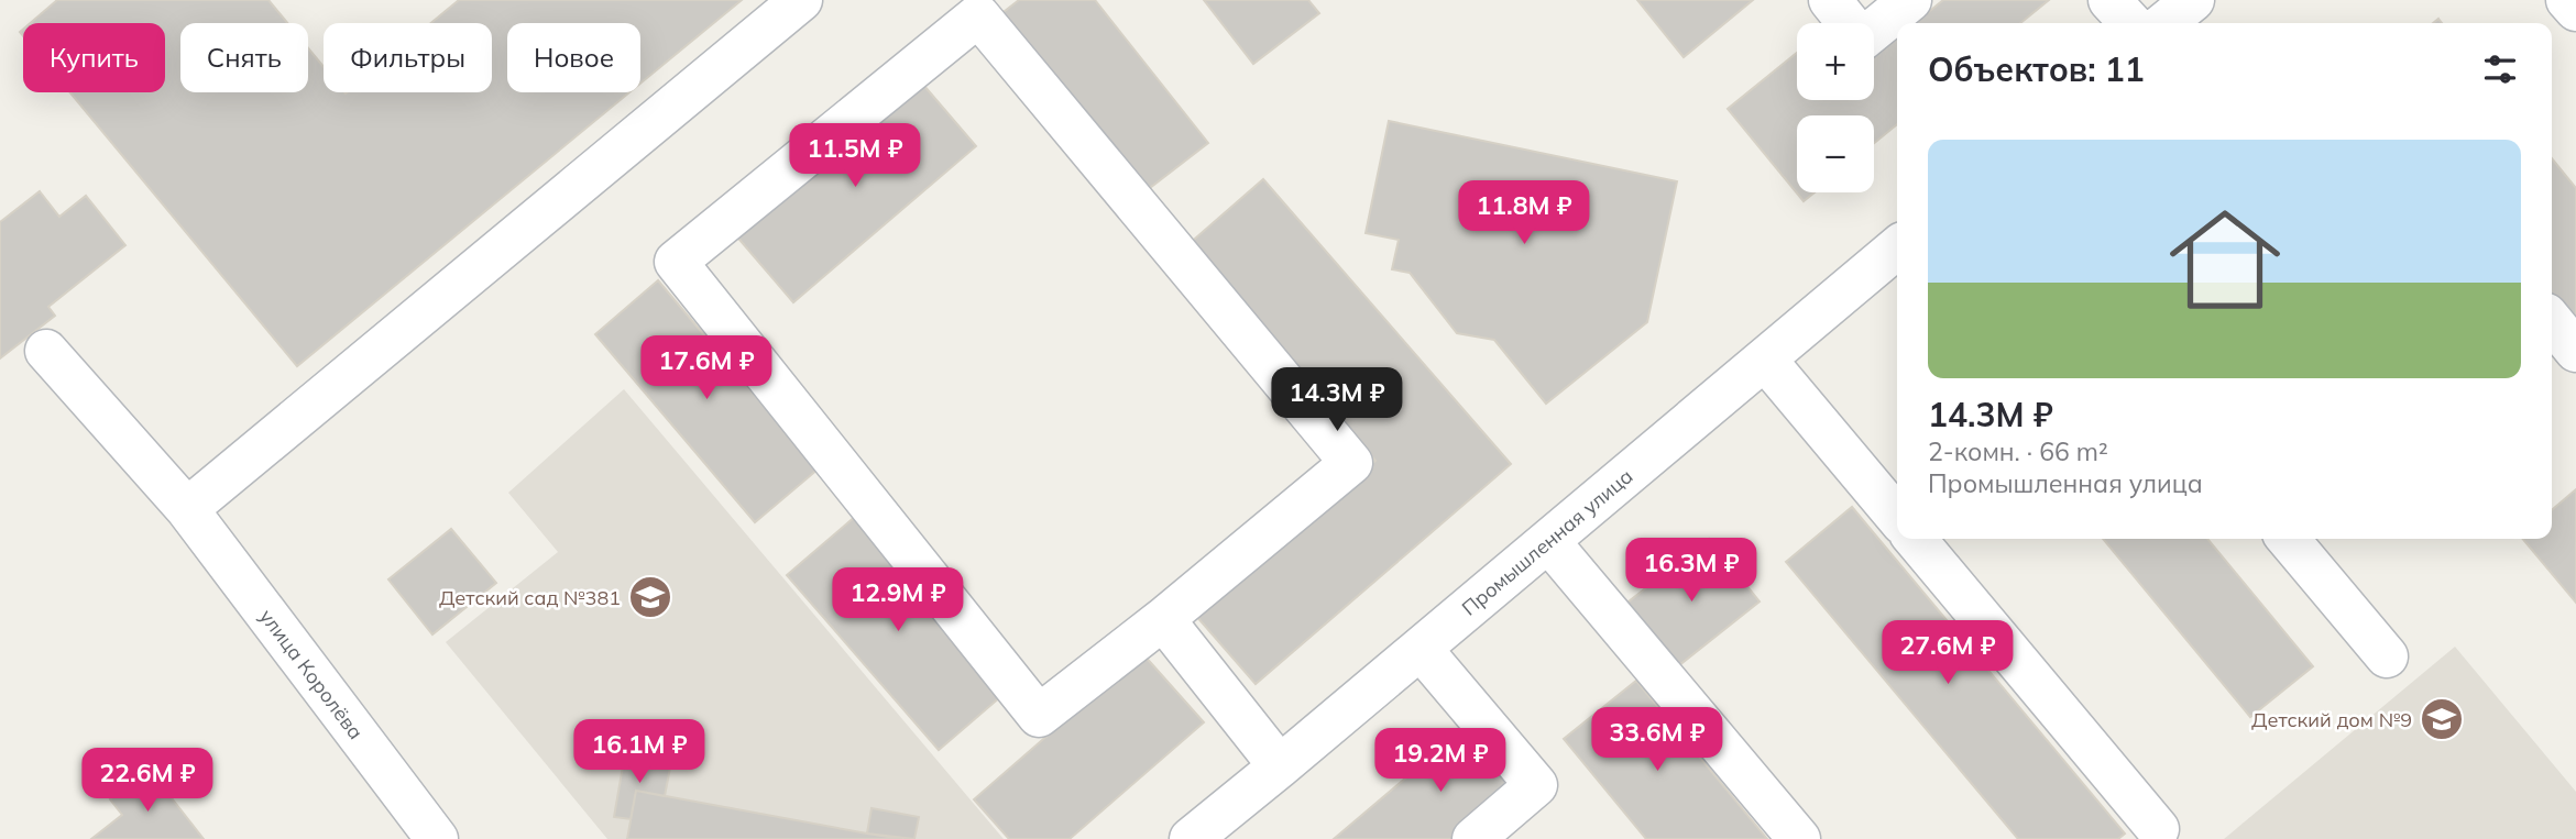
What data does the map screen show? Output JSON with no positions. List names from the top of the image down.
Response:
{
  "streets": {
    "street": ["Промышленная улица", "улица Королёва"]
  },
  "places": {
    "school or university": ["Детский сад №381", "Детский дом №9"]
  },
  "page": {
    "map_buttons": ["+", "−"],
    "chip": [
      "Купить",
      "Снять",
      "Фильтры",
      "Новое"
    ],
    "heading": "Объектов: 11",
    "list": [
      {
        "name": "14.3M ₽",
        "note": "2-комн. · 66 m² · Промышленная улица"
      }
    ],
    "price": [
      "11.5M ₽",
      "11.8M ₽",
      "17.6M ₽",
      "14.3M ₽",
      "16.3M ₽",
      "12.9M ₽",
      "27.6M ₽",
      "33.6M ₽",
      "16.1M ₽",
      "19.2M ₽",
      "22.6M ₽"
    ]
  }
}
